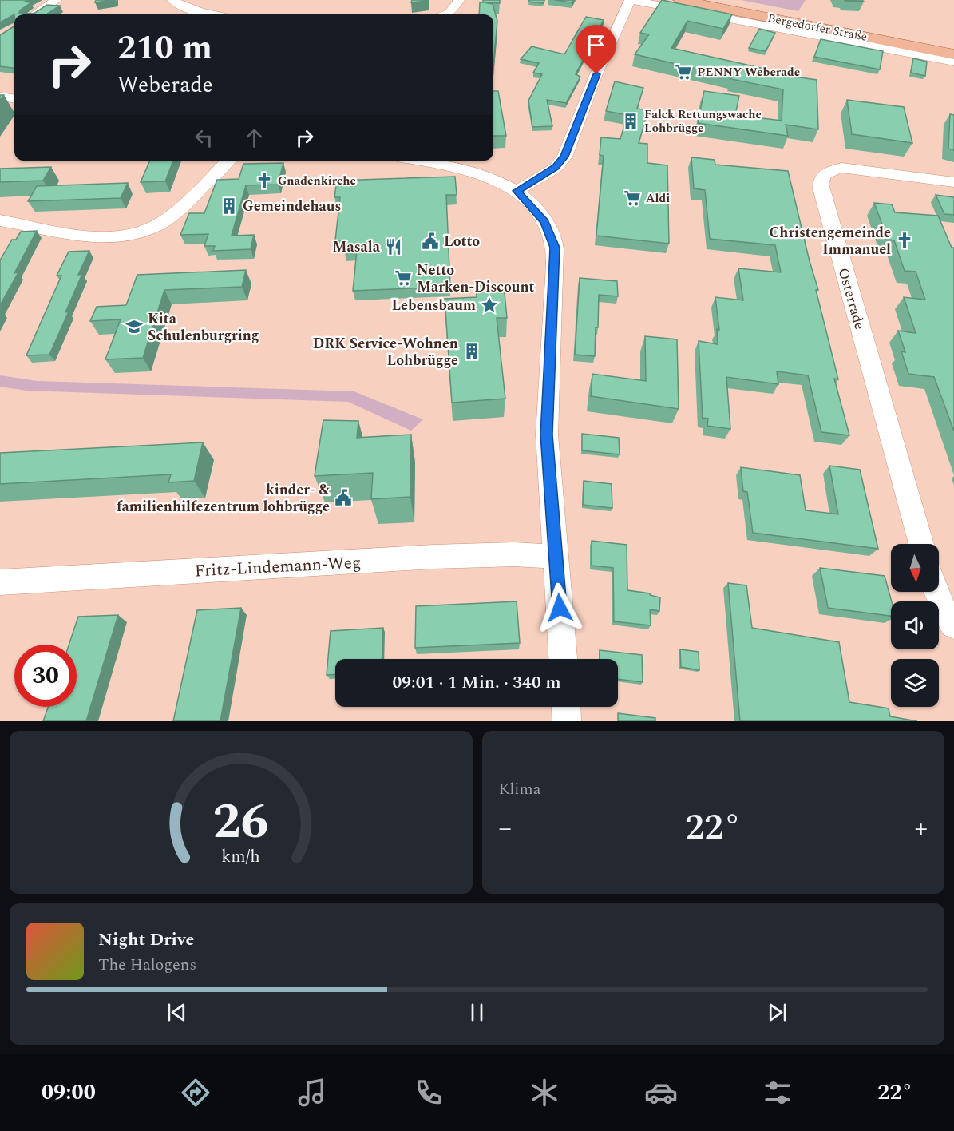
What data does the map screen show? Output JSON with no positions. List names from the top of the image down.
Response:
{
  "streets": {
    "main road": ["Bergedorfer Straße"],
    "street": ["Osterrade", "Fritz-Lindemann-Weg"]
  },
  "places": {
    "supermarket": ["PENNY Weberade", "Aldi", "Netto Marken-Discount"],
    "building": ["Falck Rettungswache Lohbrügge", "Gemeindehaus", "DRK Service-Wohnen Lohbrügge"],
    "church": ["Gnadenkirche", "Christengemeinde Immanuel"],
    "public building": ["Lotto", "kinder- & familienhilfezentrum lohbrügge"],
    "restaurant": ["Masala"],
    "place": ["Lebensbaum"],
    "school or university": ["Kita Schulenburgring"]
  },
  "north": "bottom",
  "page": {
    "turn": ["210 m", "Weberade"],
    "limit": "30",
    "trip": "09:01 · 1 Min. · 340 m",
    "tile": "Klima",
    "heat": ["−", "22°", "+"],
    "song": ["Night Drive", "The Halogens"],
    "tabs": ["09:00", "22°"],
    "gauge": ["26", "km/h"]
  }
}
